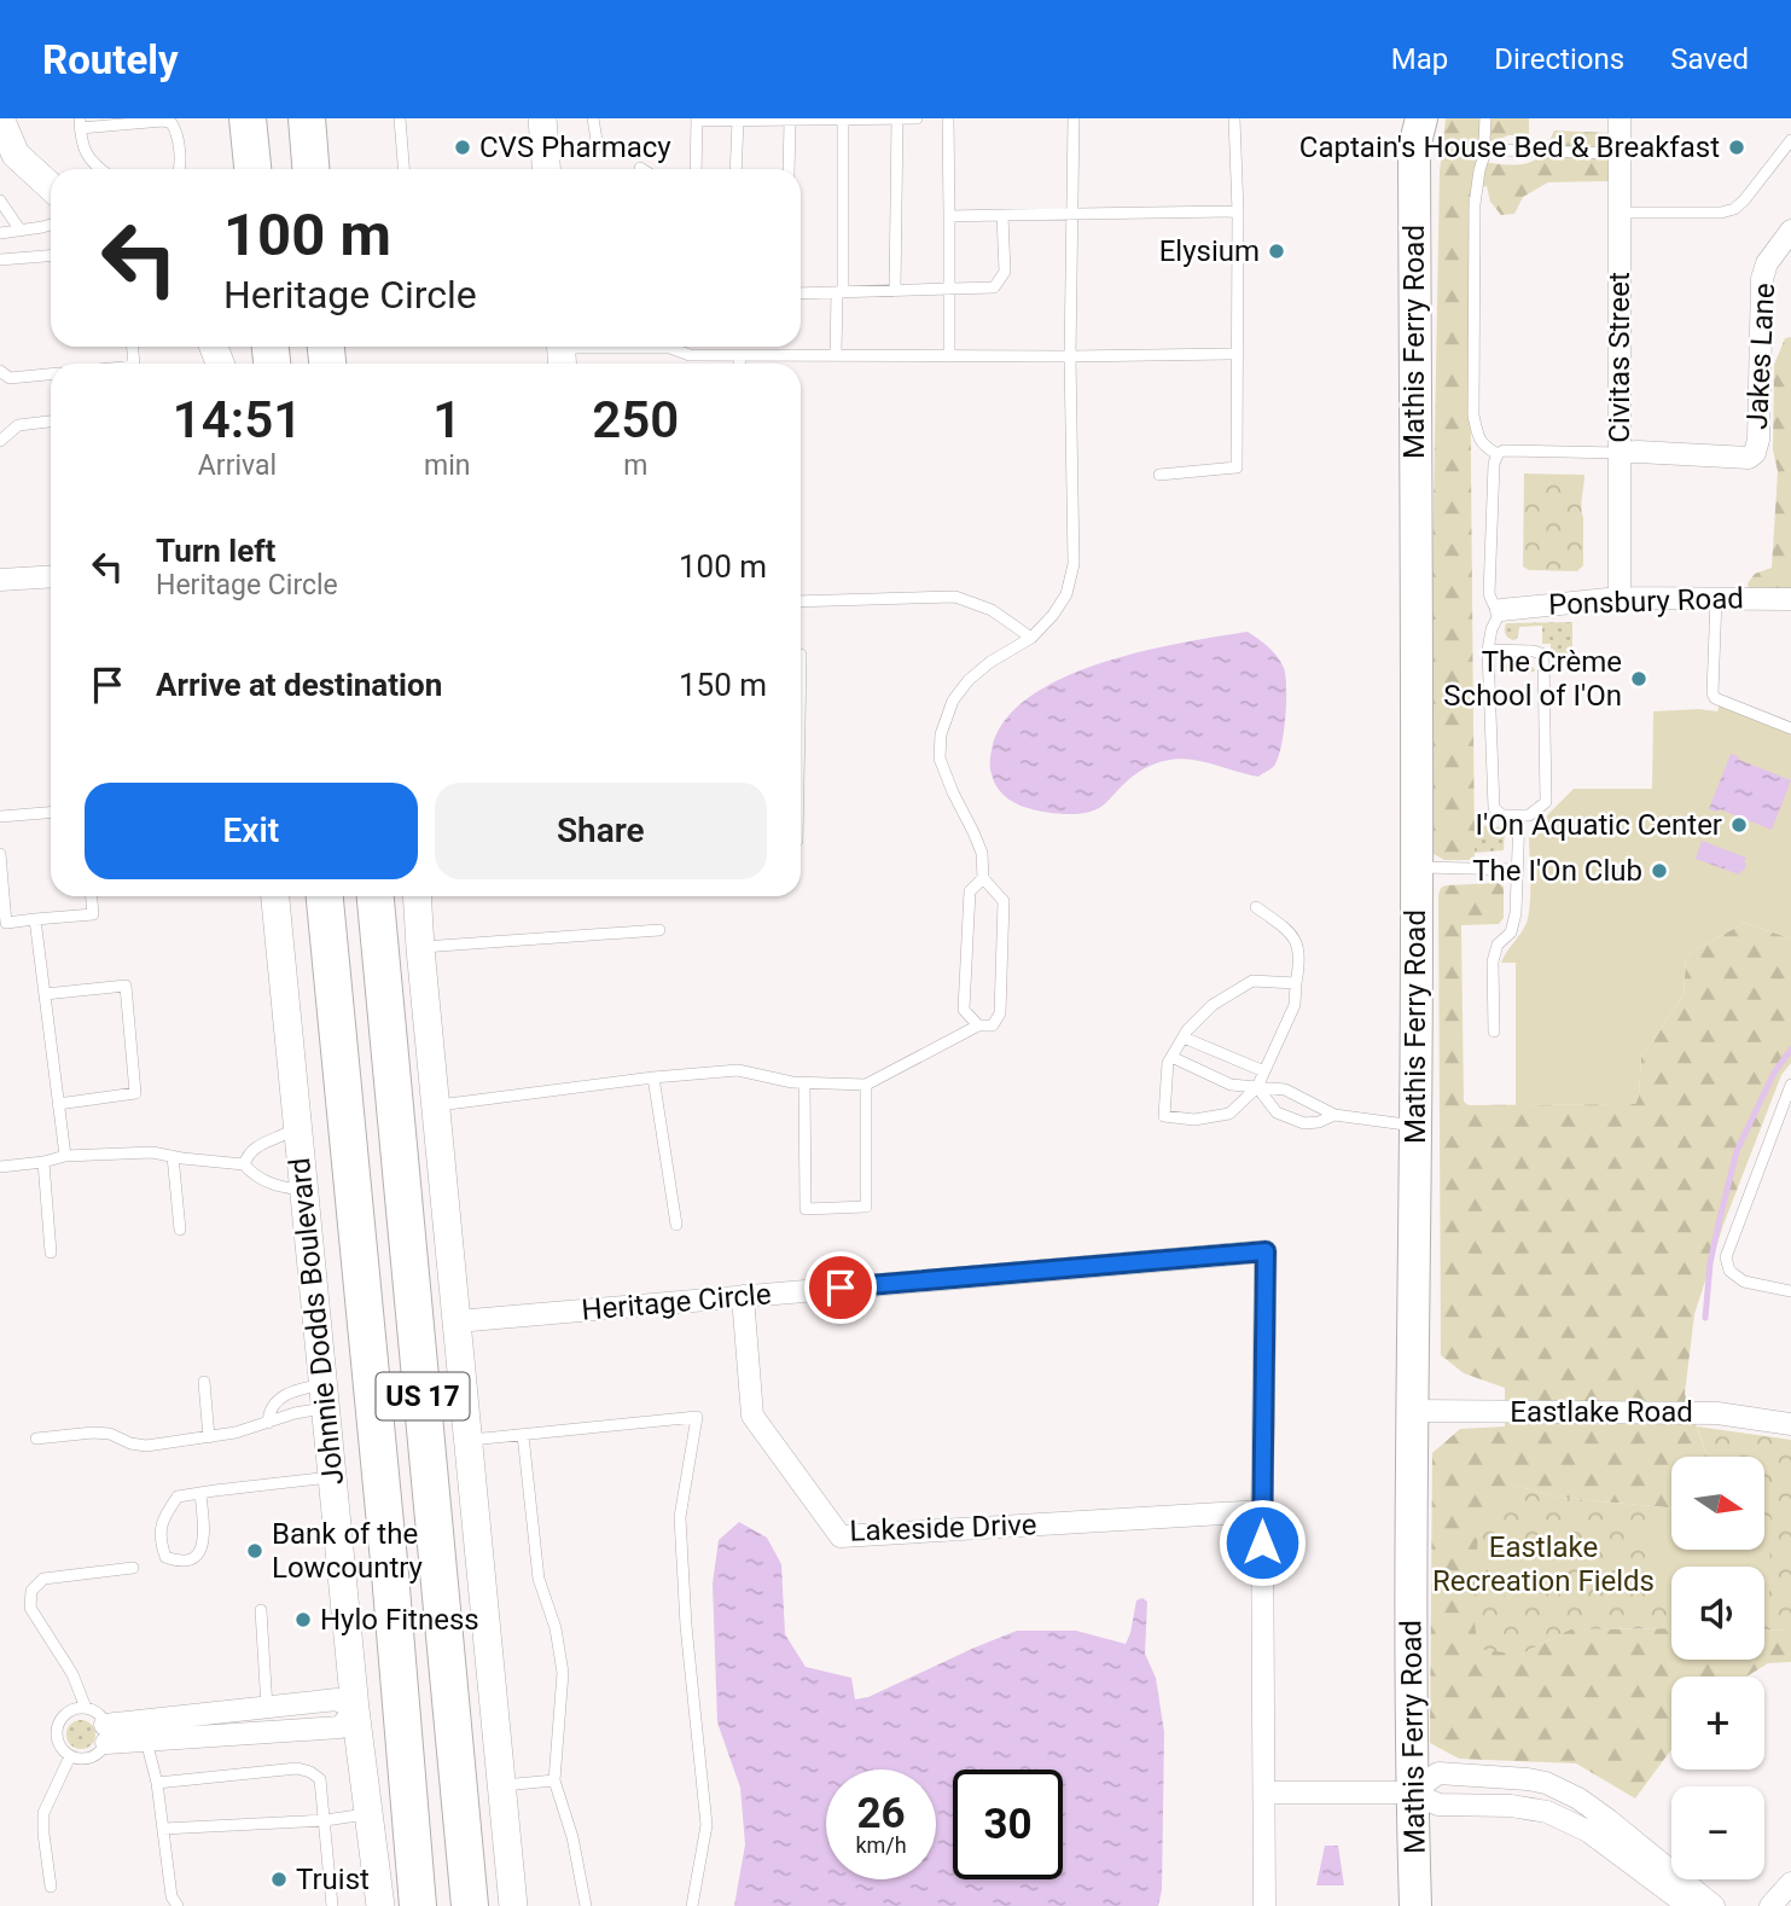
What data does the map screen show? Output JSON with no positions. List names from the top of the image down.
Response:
{
  "streets": {
    "highway": ["Johnnie Dodds Boulevard", "US 17"],
    "main road": ["Mathis Ferry Road"],
    "street": [
      "Jakes Lane",
      "Civitas Street",
      "Ponsbury Road",
      "Heritage Circle",
      "Eastlake Road",
      "Lakeside Drive"
    ]
  },
  "crossings": [
    ["Mathis Ferry Road", "Eastlake Road"],
    ["Jakes Lane", "Civitas Street"],
    ["Civitas Street", "Ponsbury Road"],
    ["Heritage Circle", "Lakeside Drive"]
  ],
  "parks": ["Eastlake Recreation Fields"],
  "places": [
    "CVS Pharmacy",
    "Captain's House Bed & Breakfast",
    "Elysium",
    "The Crème School of I'On",
    "I'On Aquatic Center",
    "The I'On Club",
    "Bank of the Lowcountry",
    "Hylo Fitness",
    "Truist"
  ],
  "north": "right",
  "page": {
    "header": "Routely",
    "nav": ["Map", "Directions", "Saved"],
    "turn": ["100 m", "Heritage Circle"],
    "eta": [
      "14:51",
      "Arrival",
      "1",
      "min",
      "250",
      "m"
    ],
    "list": [
      {
        "name": "Turn left",
        "note": "Heritage Circle",
        "value": "100 m"
      },
      {
        "name": "Arrive at destination",
        "value": "150 m"
      }
    ],
    "buttons": ["Exit", "Share"],
    "map_buttons": ["+", "−"],
    "speed": "26 km/h",
    "limit": "30"
  }
}
